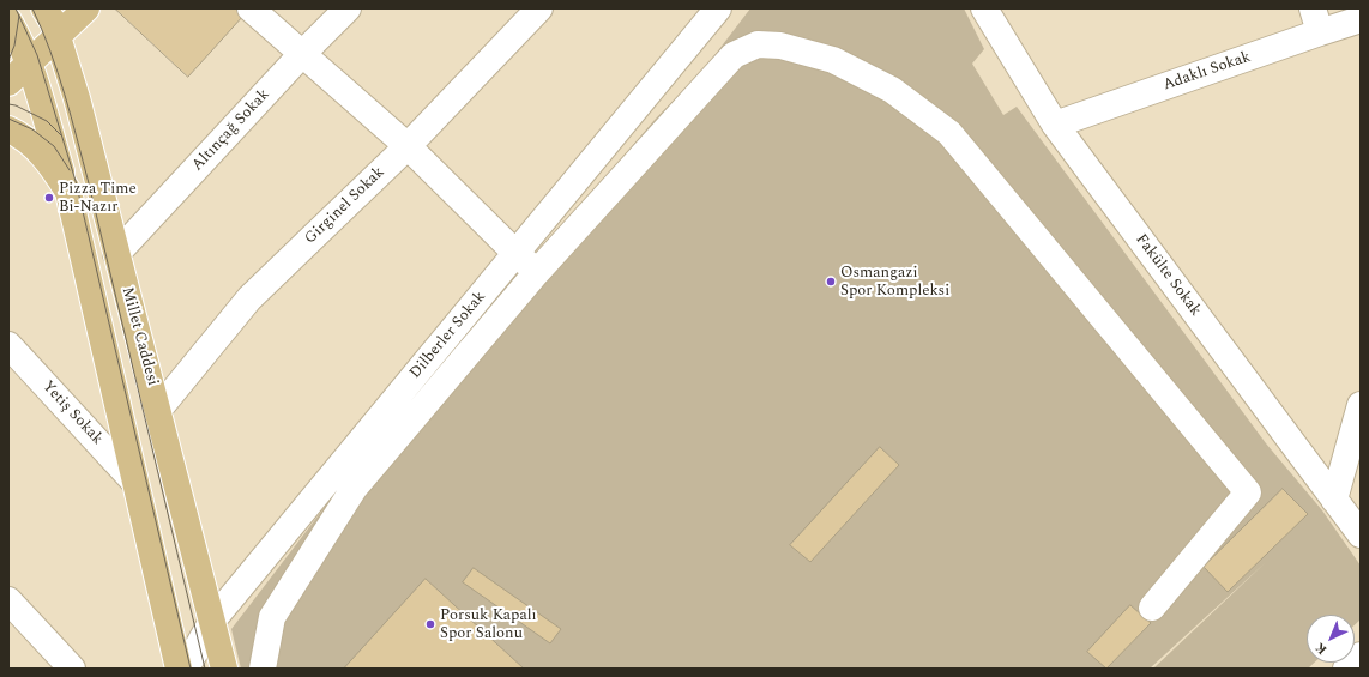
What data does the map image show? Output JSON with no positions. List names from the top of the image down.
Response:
{
  "streets": {
    "main road": ["Millet Caddesi"],
    "street": [
      "Adaklı Sokak",
      "Altınçağ Sokak",
      "Girginel Sokak",
      "Fakülte Sokak",
      "Dilberler Sokak",
      "Yetiş Sokak"
    ]
  },
  "crossings": [
    ["Adaklı Sokak", "Fakülte Sokak"],
    ["Altınçağ Sokak", "Millet Caddesi"],
    ["Girginel Sokak", "Millet Caddesi"],
    ["Dilberler Sokak", "Millet Caddesi"]
  ],
  "places": ["Pizza Time Bi-Nazır", "Osmangazi Spor Kompleksi", "Porsuk Kapalı Spor Salonu"],
  "north": "bottom left"
}
